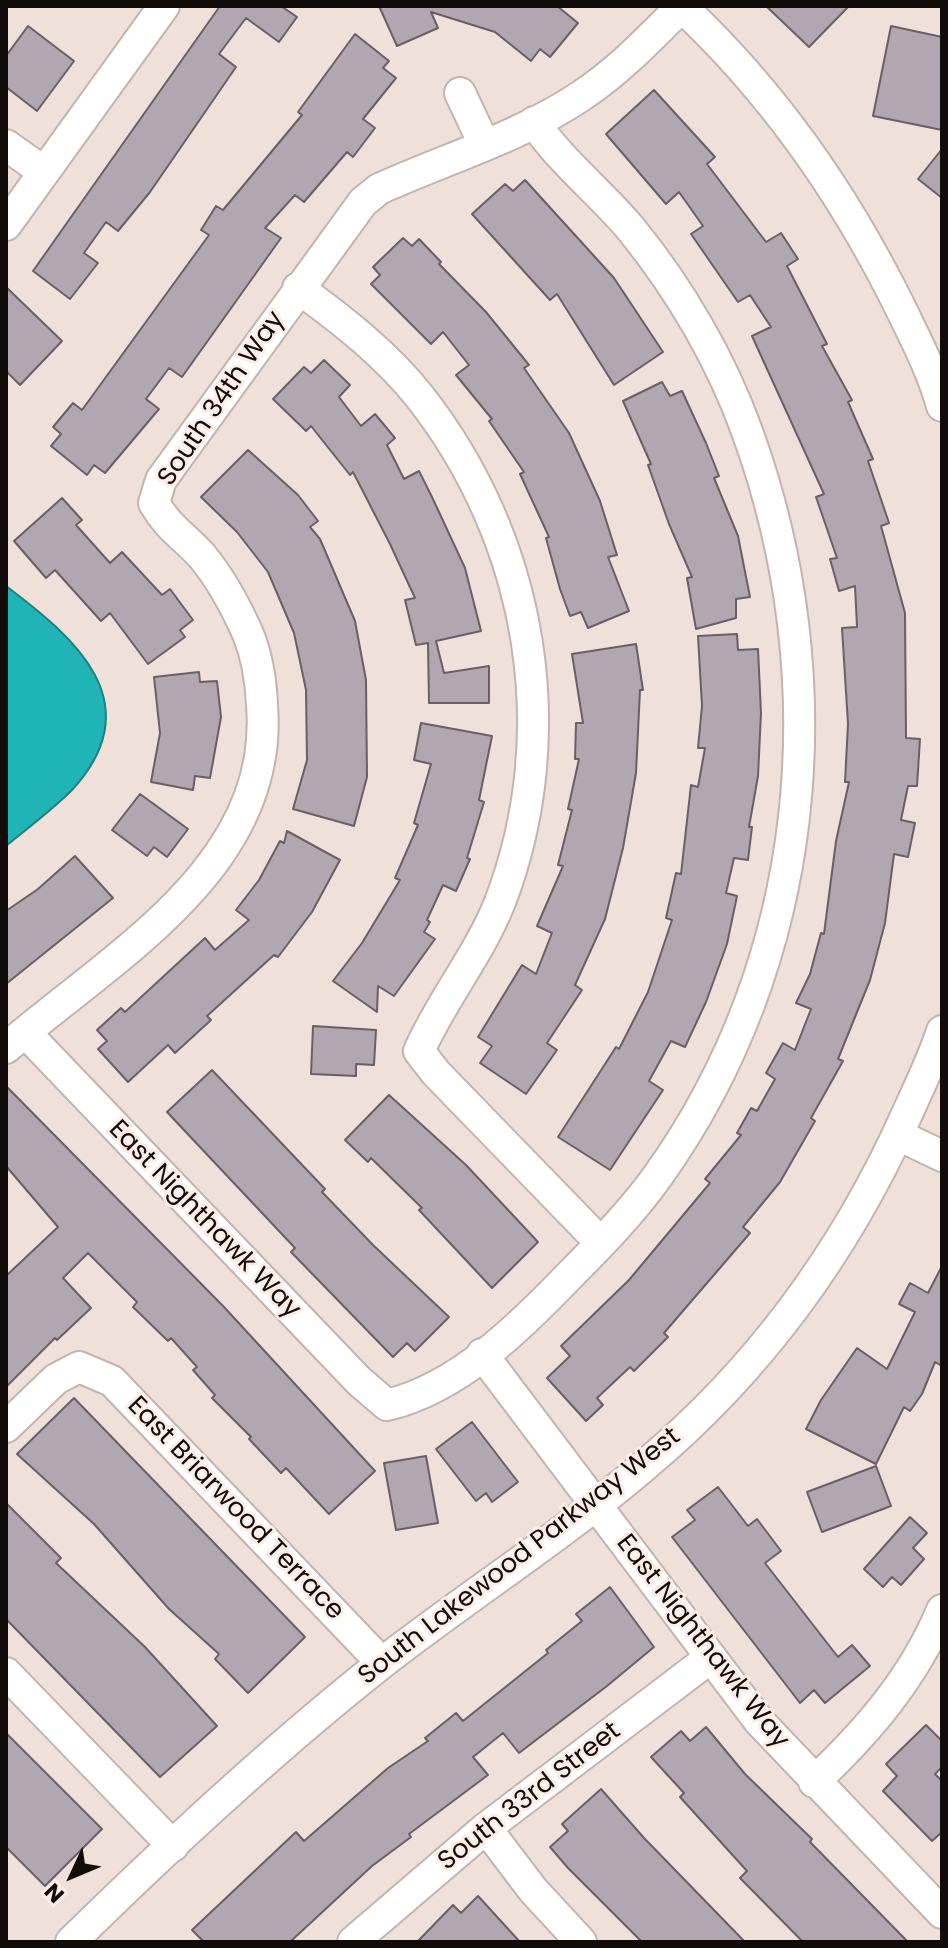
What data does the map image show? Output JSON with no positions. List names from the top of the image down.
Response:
{
  "streets": {
    "street": [
      "South 34th Way",
      "East Nighthawk Way",
      "East Briarwood Terrace",
      "South Lakewood Parkway West",
      "South 33rd Street"
    ]
  },
  "crossings": [
    ["South 34th Way", "East Nighthawk Way"],
    ["East Nighthawk Way", "South Lakewood Parkway West"],
    ["East Nighthawk Way", "South 33rd Street"],
    ["East Briarwood Terrace", "South Lakewood Parkway West"]
  ],
  "north": "bottom left"
}
